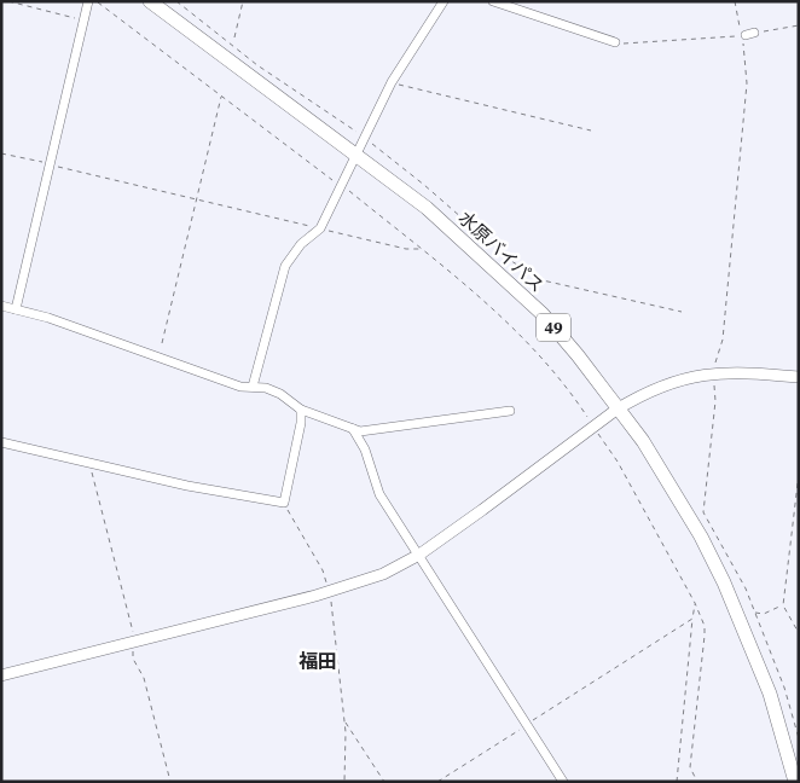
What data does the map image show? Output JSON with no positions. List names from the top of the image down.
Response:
{
  "streets": {
    "highway": ["水原バイパス", "49"]
  },
  "districts": ["福田"]
}
